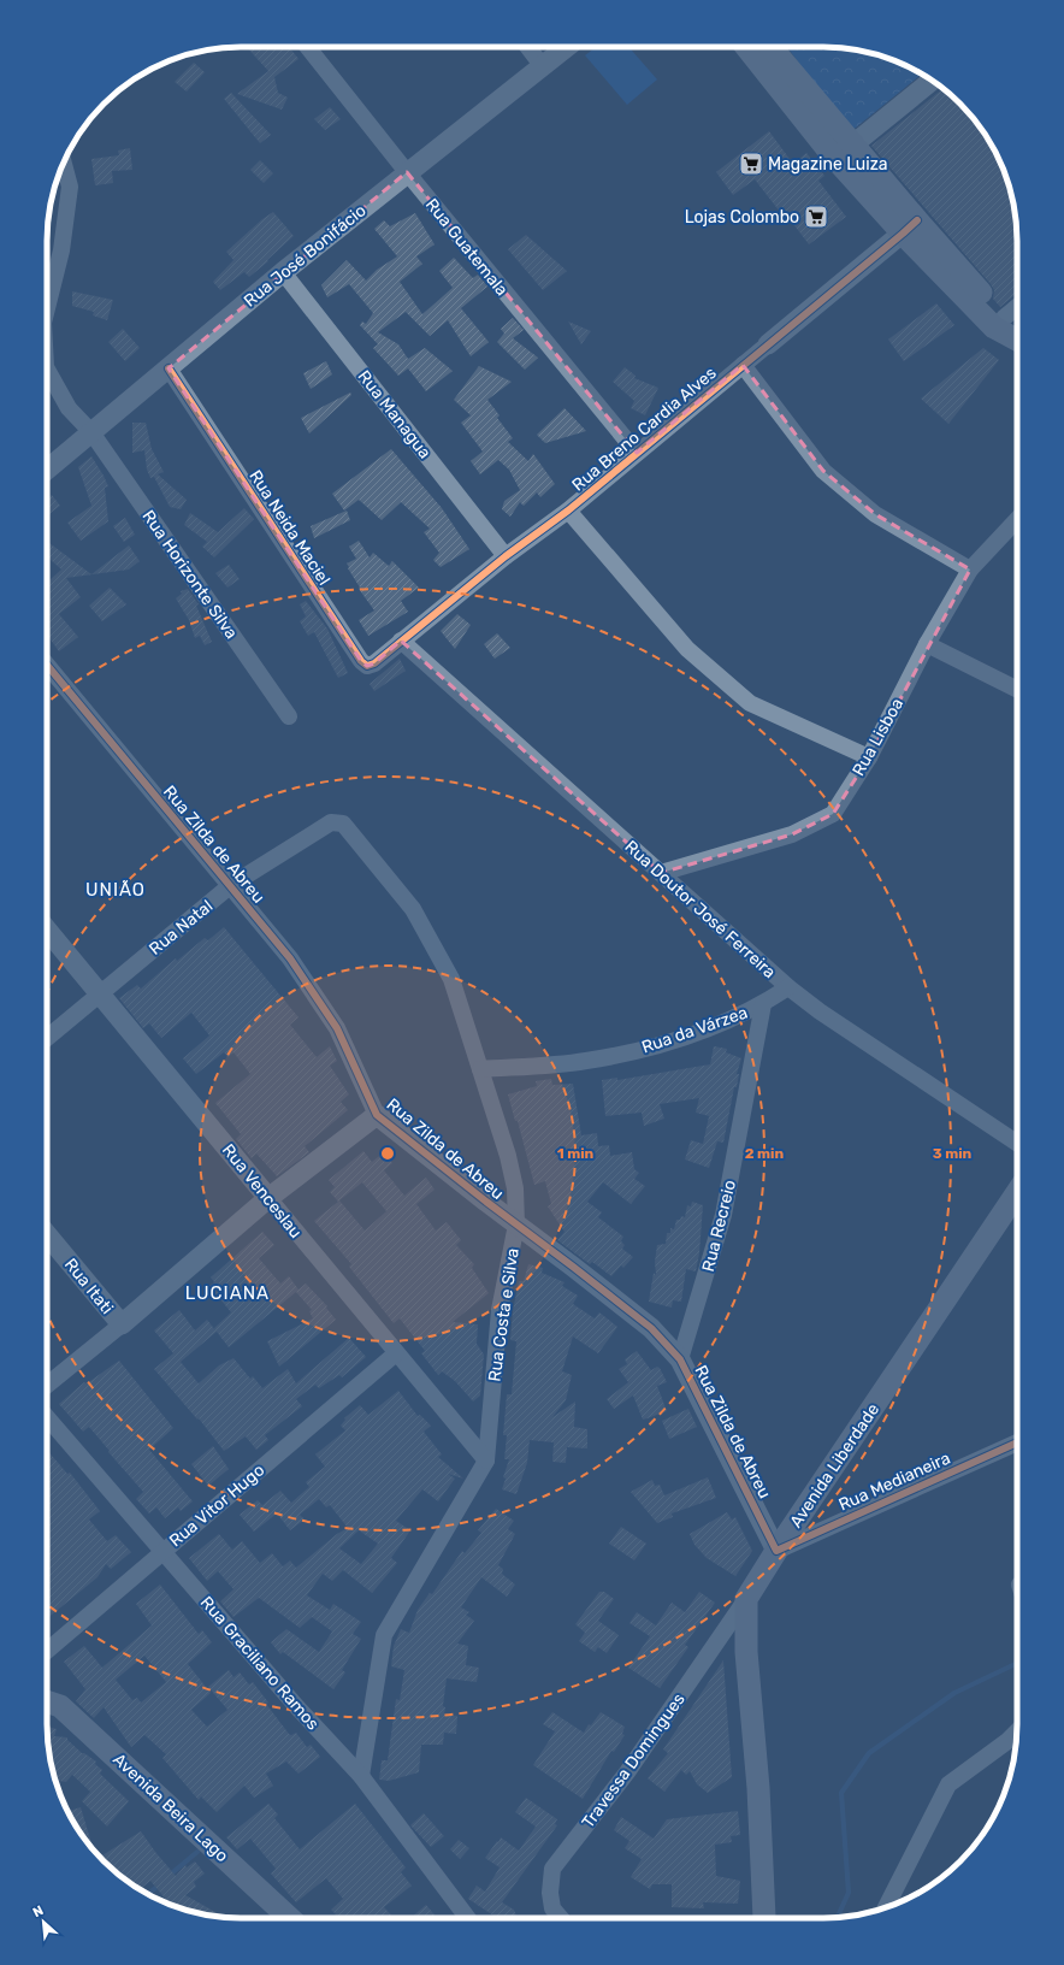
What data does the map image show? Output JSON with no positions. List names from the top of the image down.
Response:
{
  "streets": {
    "main road": ["Avenida Liberdade", "Avenida Beira Lago"],
    "street": [
      "Rua Guatemala",
      "Rua José Bonifácio",
      "Rua Managua",
      "Rua Breno Cardia Alves",
      "Rua Neida Maciel",
      "Rua Horizonte Silva",
      "Rua Lisboa",
      "Rua Zilda de Abreu",
      "Rua Doutor José Ferreira",
      "Rua Natal",
      "Rua da Várzea",
      "Rua Venceslau",
      "Rua Recreio",
      "Rua Itati",
      "Rua Costa e Silva",
      "Rua Medianeira",
      "Rua Vitor Hugo",
      "Rua Graciliano Ramos",
      "Travessa Domingues"
    ]
  },
  "crossings": [
    ["Rua Guatemala", "Rua José Bonifácio"],
    ["Rua Guatemala", "Rua Breno Cardia Alves"],
    ["Rua José Bonifácio", "Rua Managua"],
    ["Rua José Bonifácio", "Rua Neida Maciel"],
    ["Rua José Bonifácio", "Rua Horizonte Silva"],
    ["Rua Managua", "Rua Breno Cardia Alves"],
    ["Rua Breno Cardia Alves", "Rua Neida Maciel"],
    ["Rua Breno Cardia Alves", "Rua Doutor José Ferreira"],
    ["Rua Neida Maciel", "Rua Doutor José Ferreira"],
    ["Rua Lisboa", "Rua Doutor José Ferreira"],
    ["Rua Zilda de Abreu", "Rua Natal"],
    ["Rua Zilda de Abreu", "Rua Recreio"],
    ["Rua Zilda de Abreu", "Rua Costa e Silva"],
    ["Rua Zilda de Abreu", "Avenida Liberdade"],
    ["Rua Zilda de Abreu", "Rua Medianeira"],
    ["Rua Doutor José Ferreira", "Rua da Várzea"],
    ["Rua Natal", "Rua Venceslau"],
    ["Rua Natal", "Rua Costa e Silva"],
    ["Rua da Várzea", "Rua Recreio"],
    ["Rua da Várzea", "Rua Costa e Silva"],
    ["Rua Venceslau", "Rua Costa e Silva"],
    ["Rua Venceslau", "Rua Vitor Hugo"],
    ["Rua Costa e Silva", "Rua Graciliano Ramos"],
    ["Avenida Liberdade", "Rua Medianeira"],
    ["Avenida Liberdade", "Travessa Domingues"],
    ["Rua Vitor Hugo", "Rua Graciliano Ramos"]
  ],
  "districts": ["UNIÃO", "LUCIANA"],
  "places": {
    "supermarket": ["Magazine Luiza", "Lojas Colombo"]
  },
  "north": "top left",
  "rings": ["1 min", "2 min", "3 min"]
}
